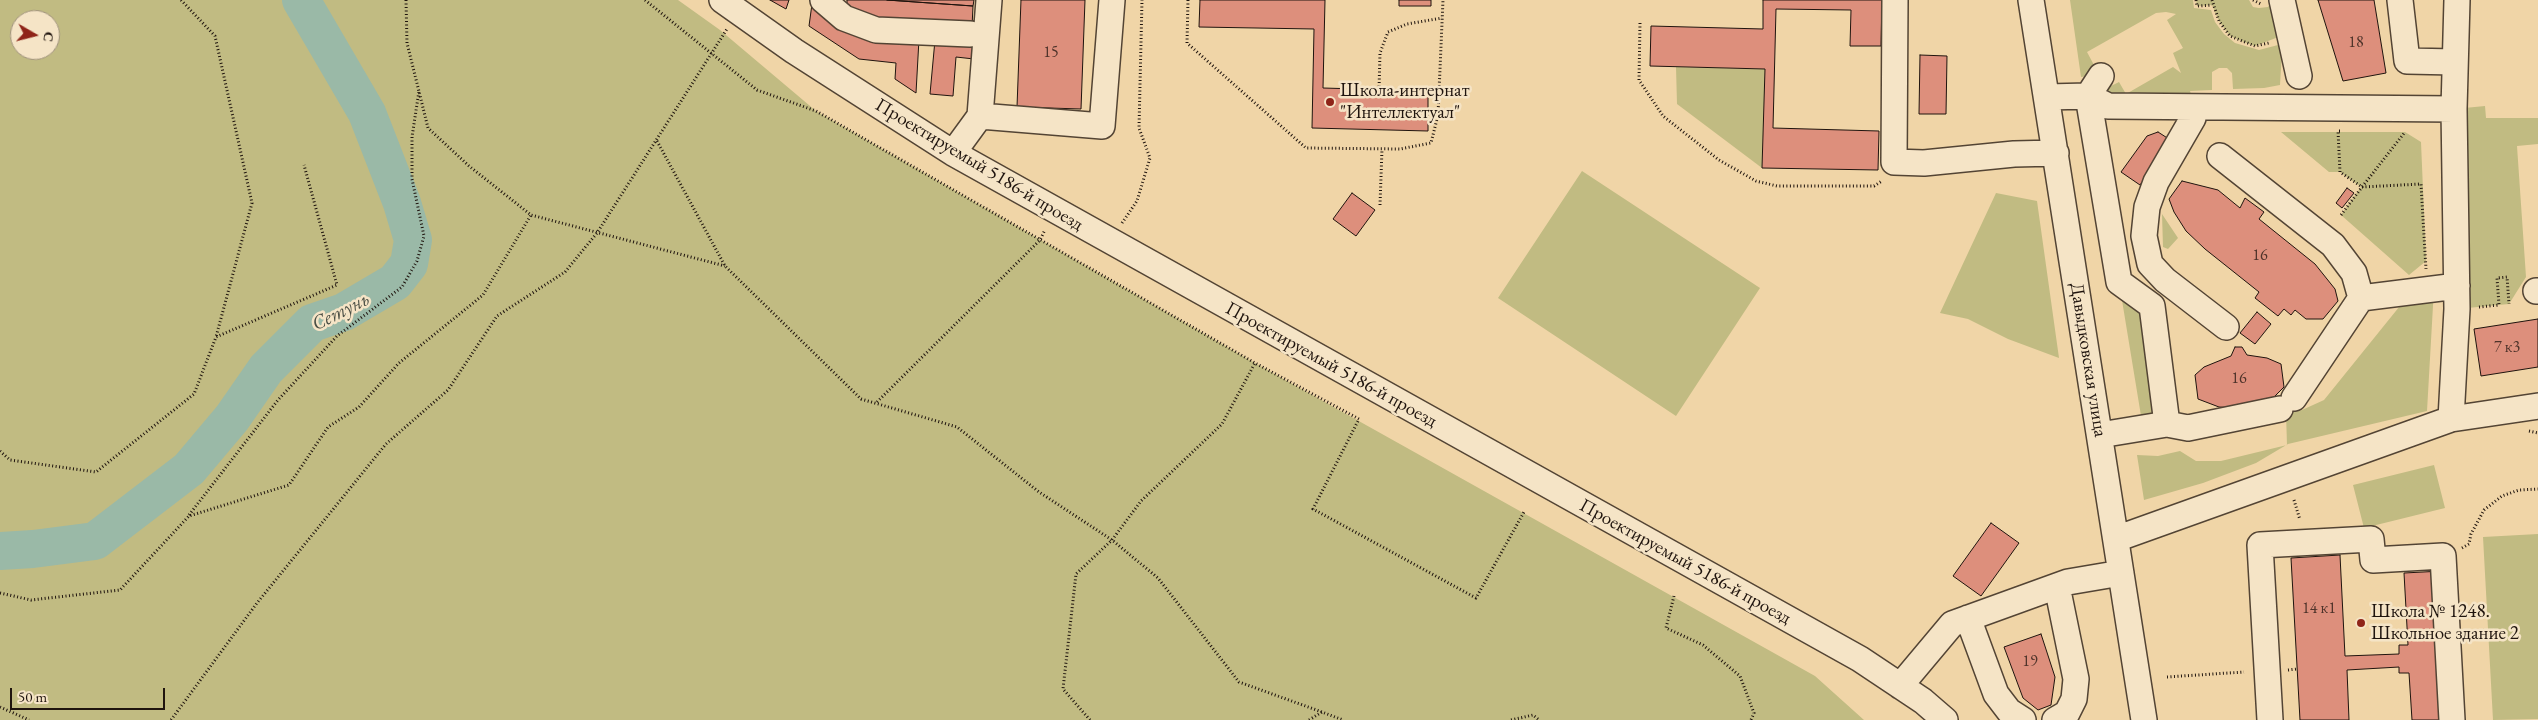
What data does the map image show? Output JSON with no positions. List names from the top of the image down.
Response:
{
  "streets": {
    "street": ["Проектируемый 5186-й проезд", "Давыдковская улица"]
  },
  "water": ["Сетунь"],
  "places": ["Школа-интернат \"Интеллектуал\"", "Школа № 1248. Школьное здание 2"],
  "house_numbers": [
    "18",
    "15",
    "16",
    "7 к3",
    "16",
    "14 к1",
    "19"
  ],
  "scale_bar": "50 m",
  "north": "right"
}
